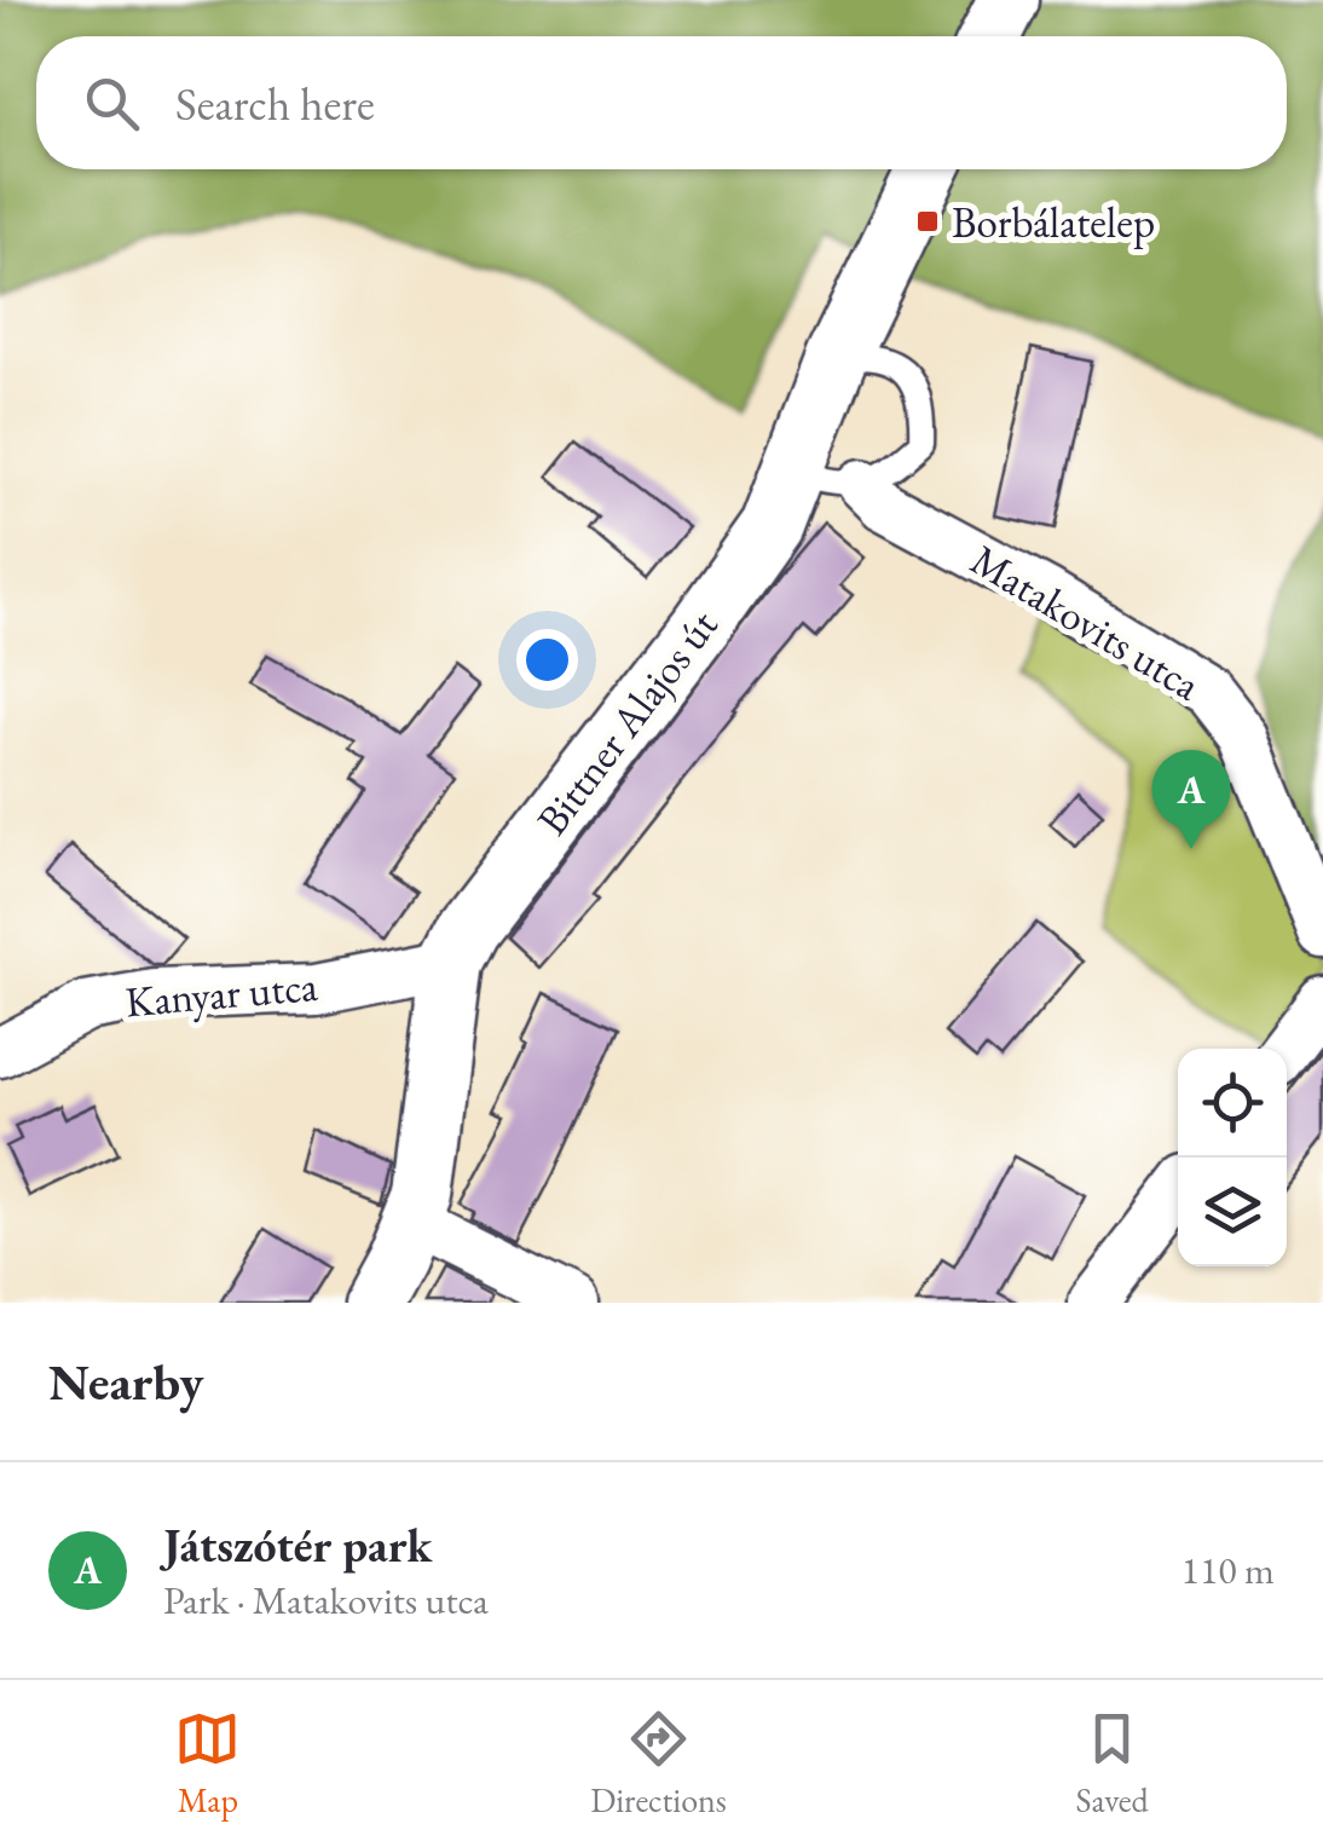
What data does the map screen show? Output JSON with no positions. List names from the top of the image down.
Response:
{
  "streets": {
    "street": ["Matakovits utca", "Bittner Alajos út", "Kanyar utca"]
  },
  "crossings": [
    ["Matakovits utca", "Bittner Alajos út"],
    ["Bittner Alajos út", "Kanyar utca"]
  ],
  "places": {
    "transit": ["Borbálatelep"]
  },
  "page": {
    "search": "Search here",
    "pins": "A",
    "heading": "Nearby",
    "list": [
      {
        "mark": "A",
        "name": "Játszótér park",
        "note": "Park · Matakovits utca",
        "value": "110 m"
      }
    ],
    "nav": ["Map", "Directions", "Saved"]
  }
}
